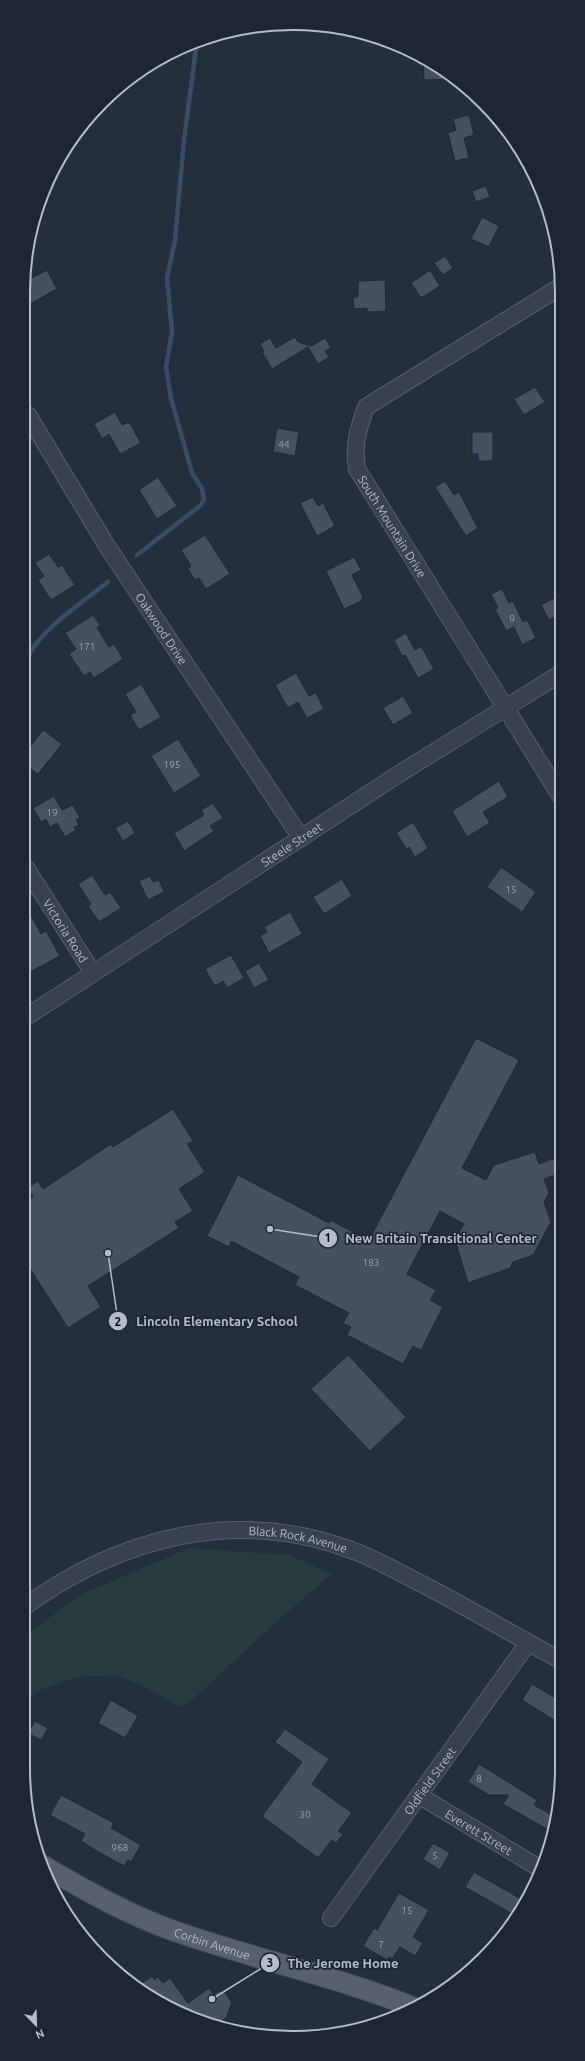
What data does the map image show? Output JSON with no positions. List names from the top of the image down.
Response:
{
  "streets": {
    "main road": ["Corbin Avenue"],
    "street": [
      "South Mountain Drive",
      "Oakwood Drive",
      "Steele Street",
      "Victoria Road",
      "Black Rock Avenue",
      "Oldfield Street",
      "Everett Street"
    ]
  },
  "crossings": [
    ["South Mountain Drive", "Steele Street"],
    ["Oakwood Drive", "Steele Street"],
    ["Steele Street", "Victoria Road"],
    ["Black Rock Avenue", "Oldfield Street"],
    ["Oldfield Street", "Everett Street"]
  ],
  "places": ["New Britain Transitional Center", "Lincoln Elementary School", "The Jerome Home"],
  "house_numbers": [
    "44",
    "9",
    "171",
    "195",
    "19",
    "15",
    "183",
    "8",
    "30",
    "968",
    "5",
    "15",
    "7"
  ],
  "north": "bottom right"
}
